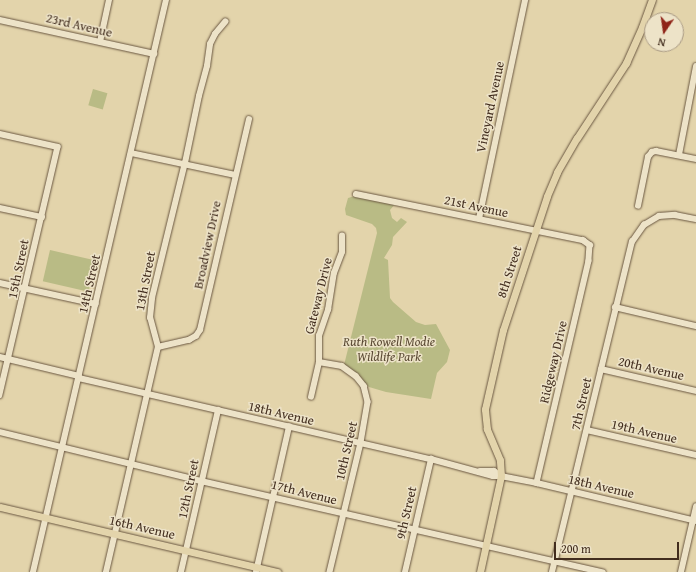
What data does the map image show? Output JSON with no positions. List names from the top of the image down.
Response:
{
  "streets": {
    "main road": ["8th Street", "16th Avenue"],
    "street": [
      "23rd Avenue",
      "Vineyard Avenue",
      "21st Avenue",
      "Broadview Drive",
      "15th Street",
      "13th Street",
      "14th Street",
      "Gateway Drive",
      "Ridgeway Drive",
      "20th Avenue",
      "7th Street",
      "18th Avenue",
      "19th Avenue",
      "10th Street",
      "12th Street",
      "17th Avenue",
      "9th Street"
    ]
  },
  "crossings": [
    ["23rd Avenue", "14th Street"],
    ["Vineyard Avenue", "21st Avenue"],
    ["21st Avenue", "8th Street"],
    ["21st Avenue", "Ridgeway Drive"],
    ["Broadview Drive", "13th Street"],
    ["15th Street", "18th Avenue"],
    ["8th Street", "18th Avenue"],
    ["8th Street", "17th Avenue"],
    ["14th Street", "18th Avenue"],
    ["14th Street", "17th Avenue"],
    ["14th Street", "16th Avenue"],
    ["Gateway Drive", "10th Street"],
    ["Ridgeway Drive", "18th Avenue"],
    ["20th Avenue", "7th Street"],
    ["7th Street", "18th Avenue"],
    ["7th Street", "19th Avenue"],
    ["7th Street", "17th Avenue"],
    ["18th Avenue", "10th Street"],
    ["18th Avenue", "12th Street"],
    ["18th Avenue", "9th Street"],
    ["10th Street", "17th Avenue"],
    ["12th Street", "17th Avenue"],
    ["12th Street", "16th Avenue"],
    ["17th Avenue", "9th Street"]
  ],
  "parks": ["Ruth Rowell Modie Wildlife Park"],
  "scale_bar": "200 m",
  "north": "bottom"
}
